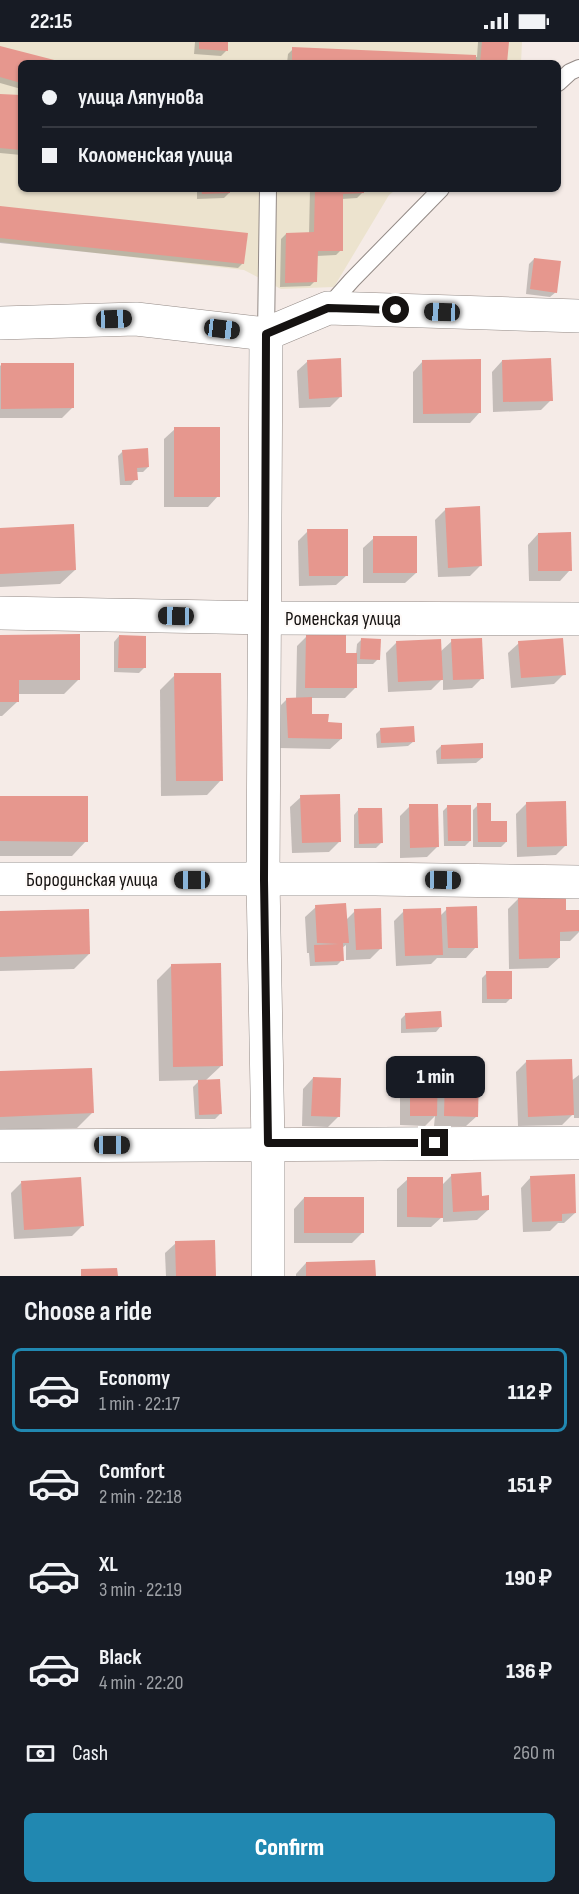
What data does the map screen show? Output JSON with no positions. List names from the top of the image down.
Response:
{
  "streets": {
    "street": ["Роменская улица", "Бородинская улица"]
  },
  "page": {
    "status": "22:15",
    "banner": ["улица Ляпунова", "Коломенская улица"],
    "bubble": "1 min",
    "heading": "Choose a ride",
    "list": [
      {
        "name": "Economy",
        "note": "1 min · 22:17",
        "value": "112 ₽"
      },
      {
        "name": "Comfort",
        "note": "2 min · 22:18",
        "value": "151 ₽"
      },
      {
        "name": "XL",
        "note": "3 min · 22:19",
        "value": "190 ₽"
      },
      {
        "name": "Black",
        "note": "4 min · 22:20",
        "value": "136 ₽"
      }
    ],
    "pay": ["Cash", "260 m"],
    "buttons": "Confirm"
  }
}
